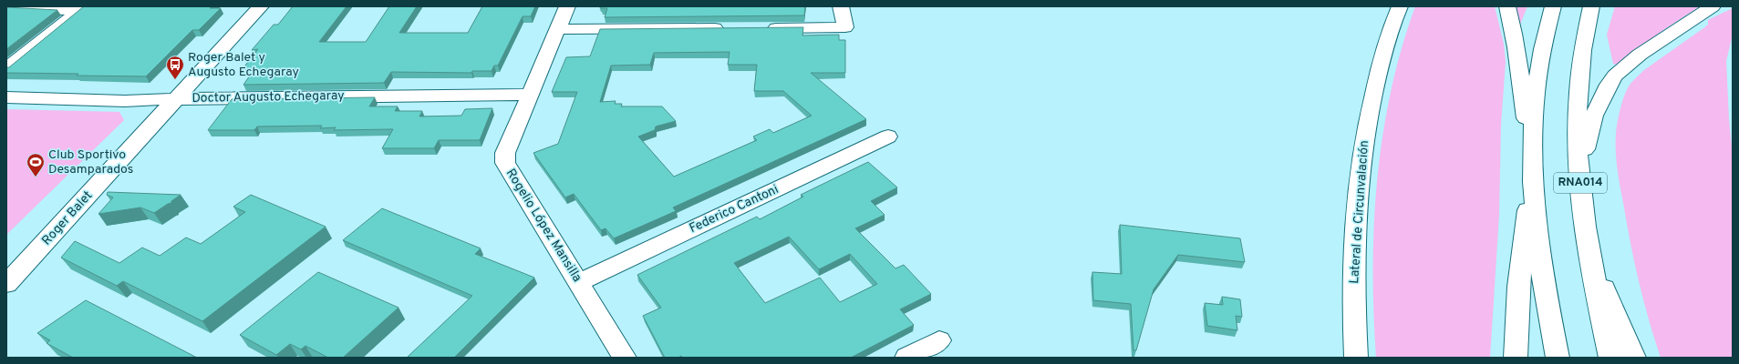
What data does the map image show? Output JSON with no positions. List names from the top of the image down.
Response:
{
  "streets": {
    "main road": [
      "Doctor Augusto Echegaray",
      "RNA014",
      "Federico Cantoni",
      "Lateral de Circunvalación",
      "Roger Balet",
      "Rogelio López Mansilla"
    ]
  },
  "crossings": [
    ["Doctor Augusto Echegaray", "Roger Balet"],
    ["Doctor Augusto Echegaray", "Rogelio López Mansilla"],
    ["Federico Cantoni", "Rogelio López Mansilla"]
  ],
  "places": {
    "bus stop": ["Roger Balet y Augusto Echegaray"],
    "sports": ["Club Sportivo Desamparados"]
  }
}
